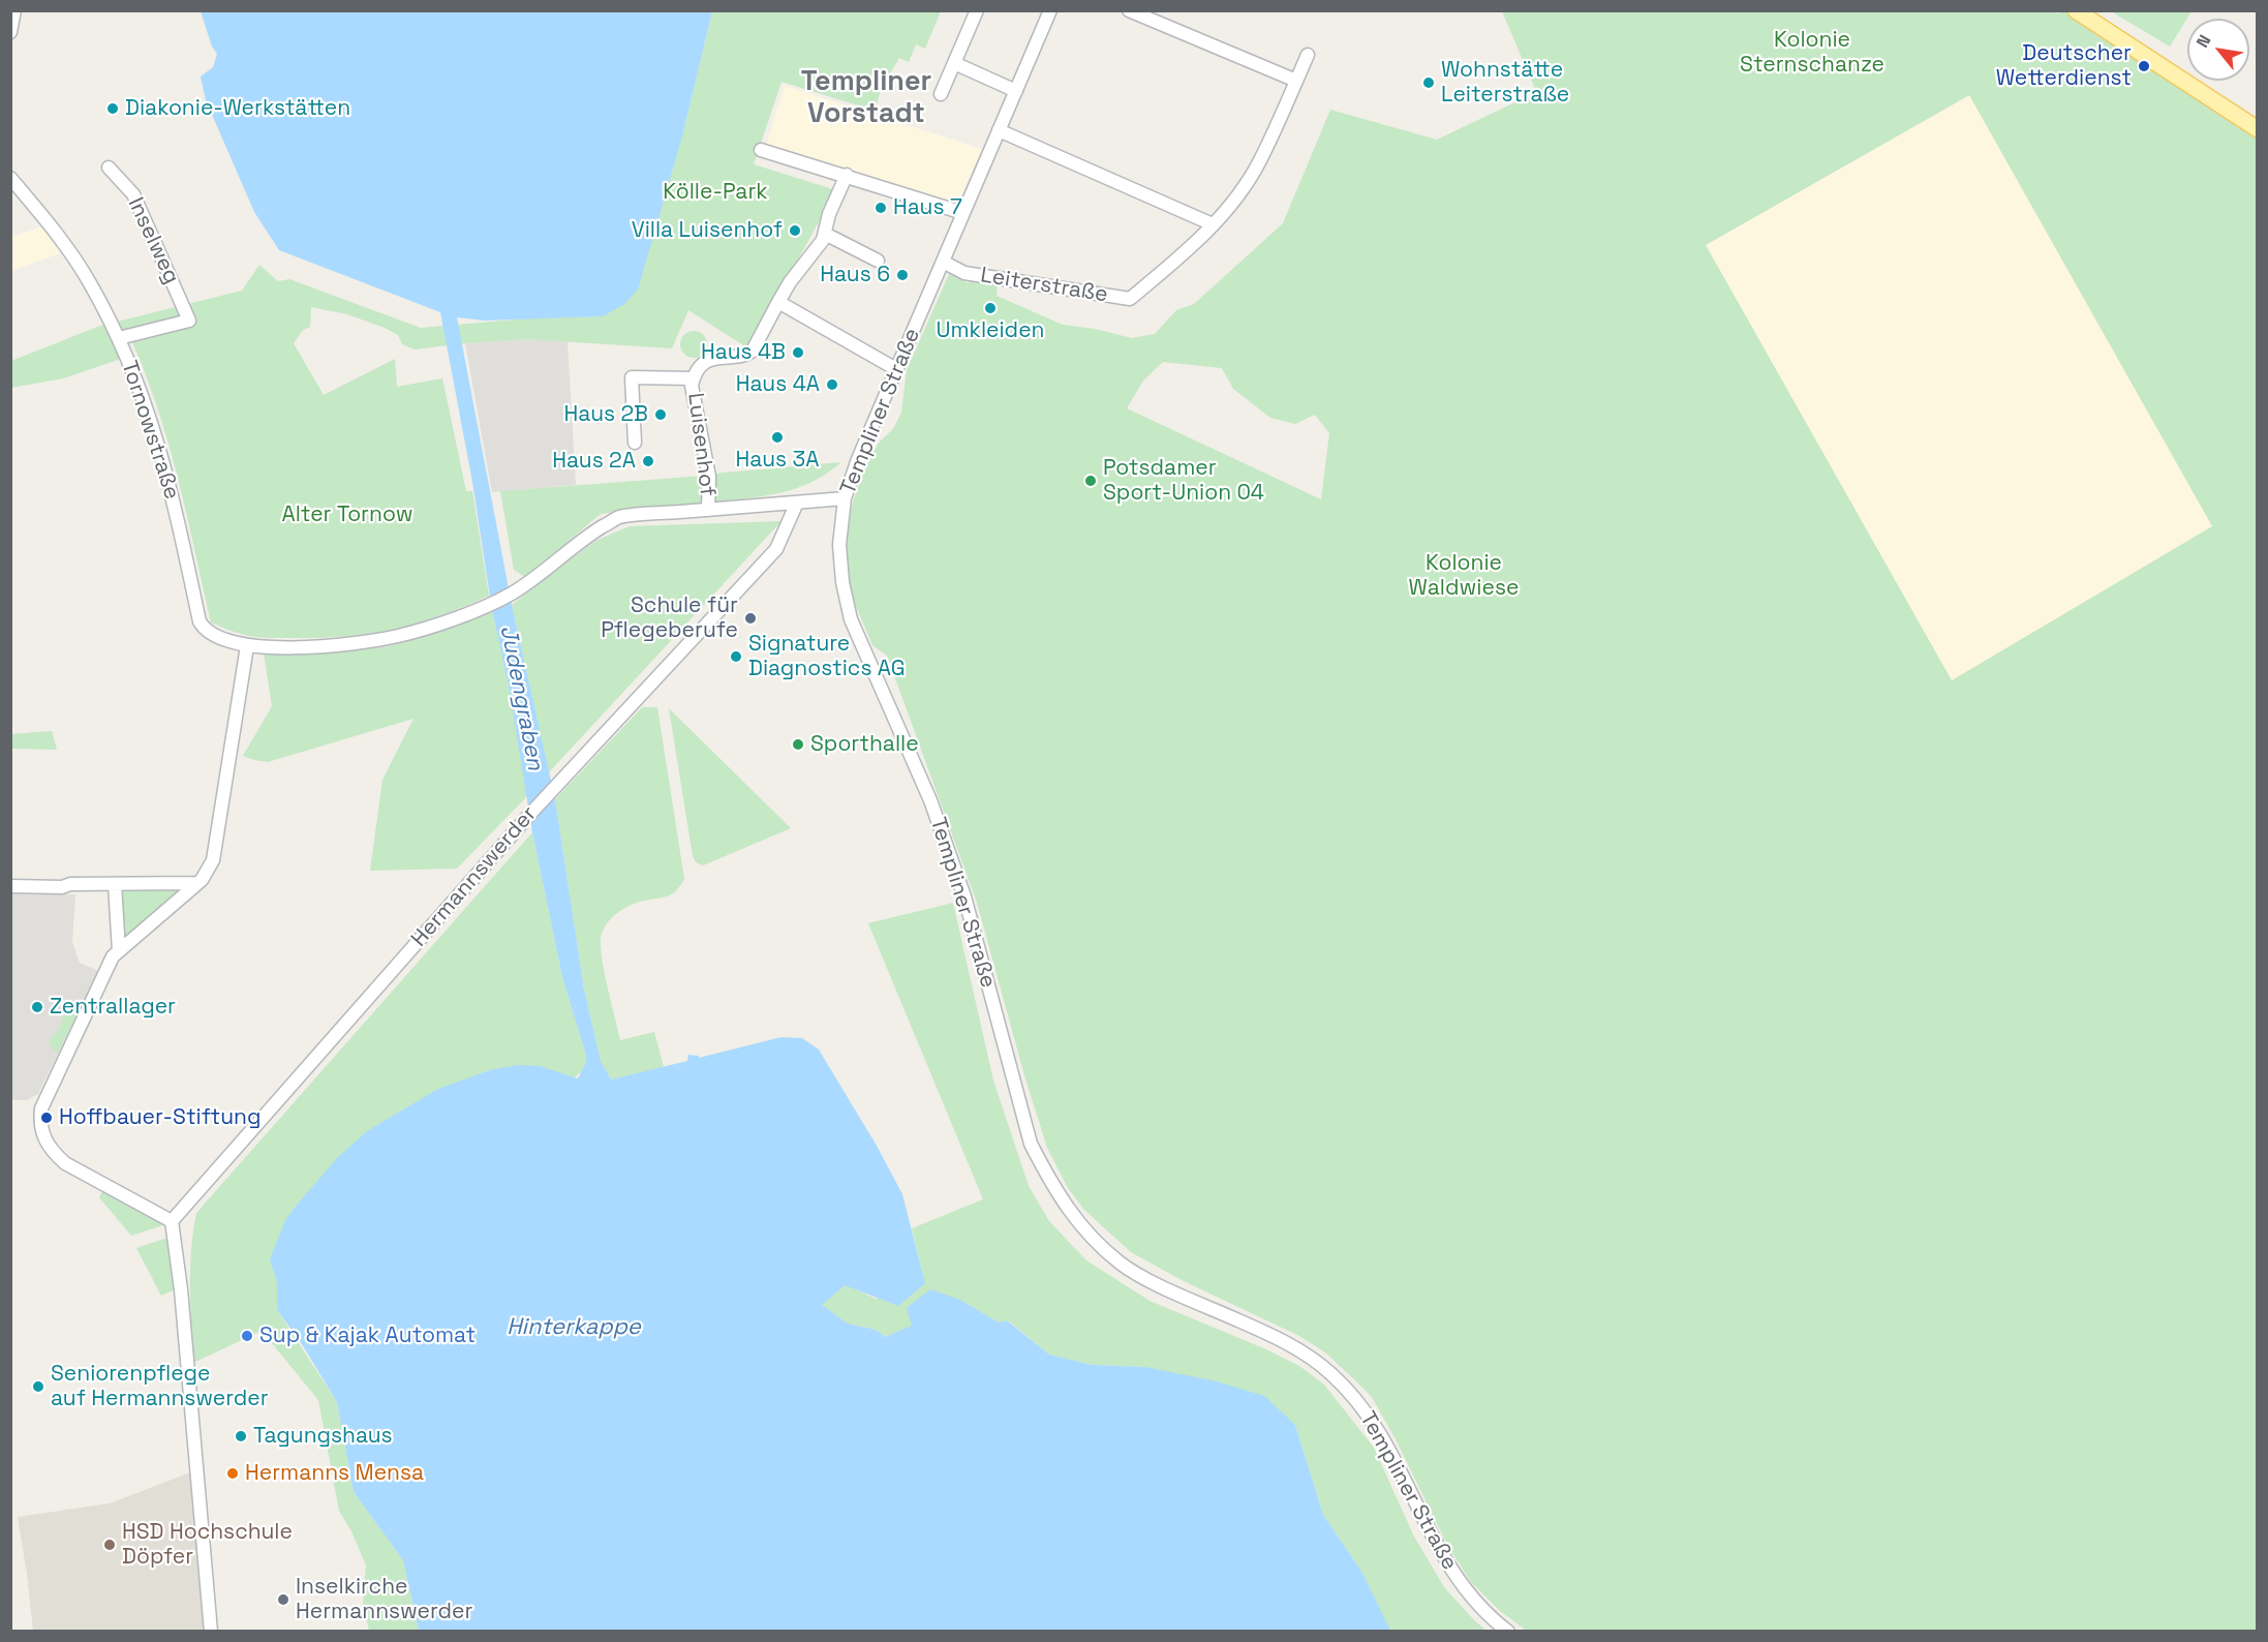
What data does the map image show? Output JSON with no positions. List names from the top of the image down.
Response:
{
  "streets": {
    "street": [
      "Inselweg",
      "Leiterstraße",
      "Templiner Straße",
      "Tornowstraße",
      "Luisenhof",
      "Hermannswerder"
    ]
  },
  "crossings": [
    ["Inselweg", "Tornowstraße"],
    ["Leiterstraße", "Templiner Straße"]
  ],
  "districts": ["Templiner Vorstadt"],
  "water": ["Judengraben", "Hinterkappe"],
  "parks": [
    "Kolonie Sternschanze",
    "Kölle-Park",
    "Alter Tornow",
    "Kolonie Waldwiese"
  ],
  "places": [
    "Deutscher Wetterdienst",
    "Wohnstätte Leiterstraße",
    "Diakonie-Werkstätten",
    "Haus 7",
    "Villa Luisenhof",
    "Haus 6",
    "Umkleiden",
    "Haus 4B",
    "Haus 4A",
    "Haus 2B",
    "Haus 3A",
    "Haus 2A",
    "Potsdamer Sport-Union 04",
    "Schule für Pflegeberufe",
    "Signature Diagnostics AG",
    "Sporthalle",
    "Zentrallager",
    "Hoffbauer-Stiftung",
    "Sup & Kajak Automat",
    "Seniorenpflege auf Hermannswerder",
    "Tagungshaus",
    "Hermanns Mensa",
    "HSD Hochschule Döpfer",
    "Inselkirche Hermannswerder"
  ],
  "north": "top left"
}
